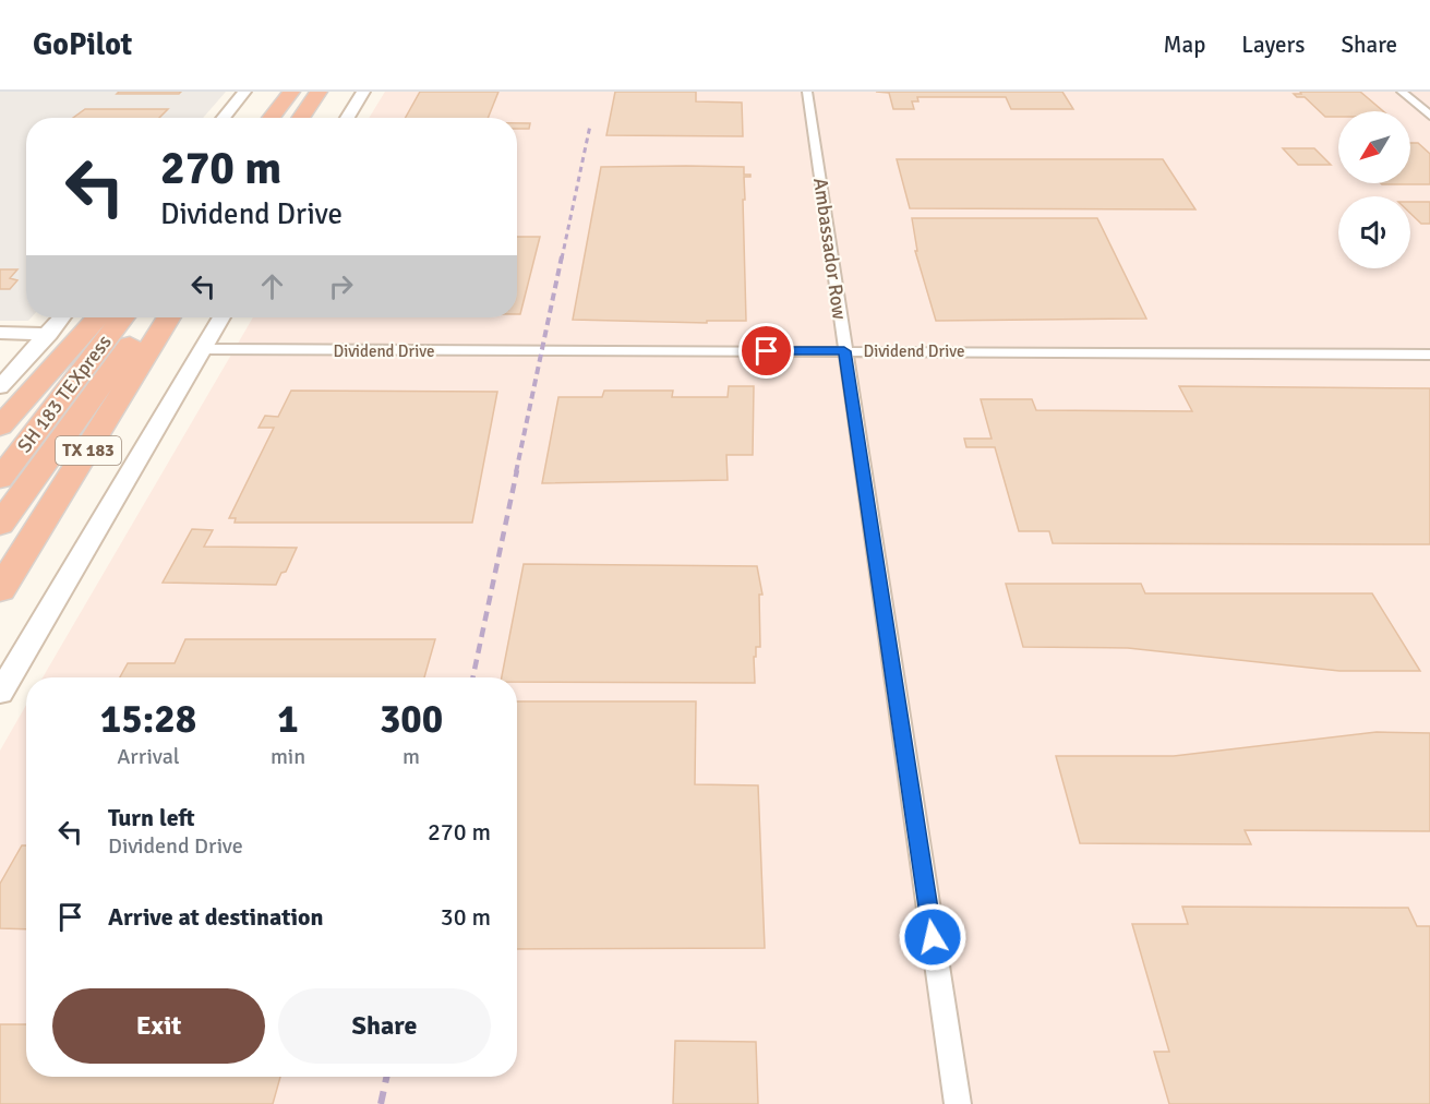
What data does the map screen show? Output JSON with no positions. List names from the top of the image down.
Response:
{
  "streets": {
    "highway": ["SH 183 TEXpress", "TX 183"],
    "street": ["Ambassador Row", "Dividend Drive"]
  },
  "crossings": [
    ["Ambassador Row", "Dividend Drive"]
  ],
  "north": "bottom left",
  "page": {
    "header": "GoPilot",
    "nav": ["Map", "Layers", "Share"],
    "turn": ["270 m", "Dividend Drive"],
    "eta": [
      "15:28",
      "Arrival",
      "1",
      "min",
      "300",
      "m"
    ],
    "list": [
      {
        "name": "Turn left",
        "note": "Dividend Drive",
        "value": "270 m"
      },
      {
        "name": "Arrive at destination",
        "value": "30 m"
      }
    ],
    "buttons": ["Exit", "Share"]
  }
}
